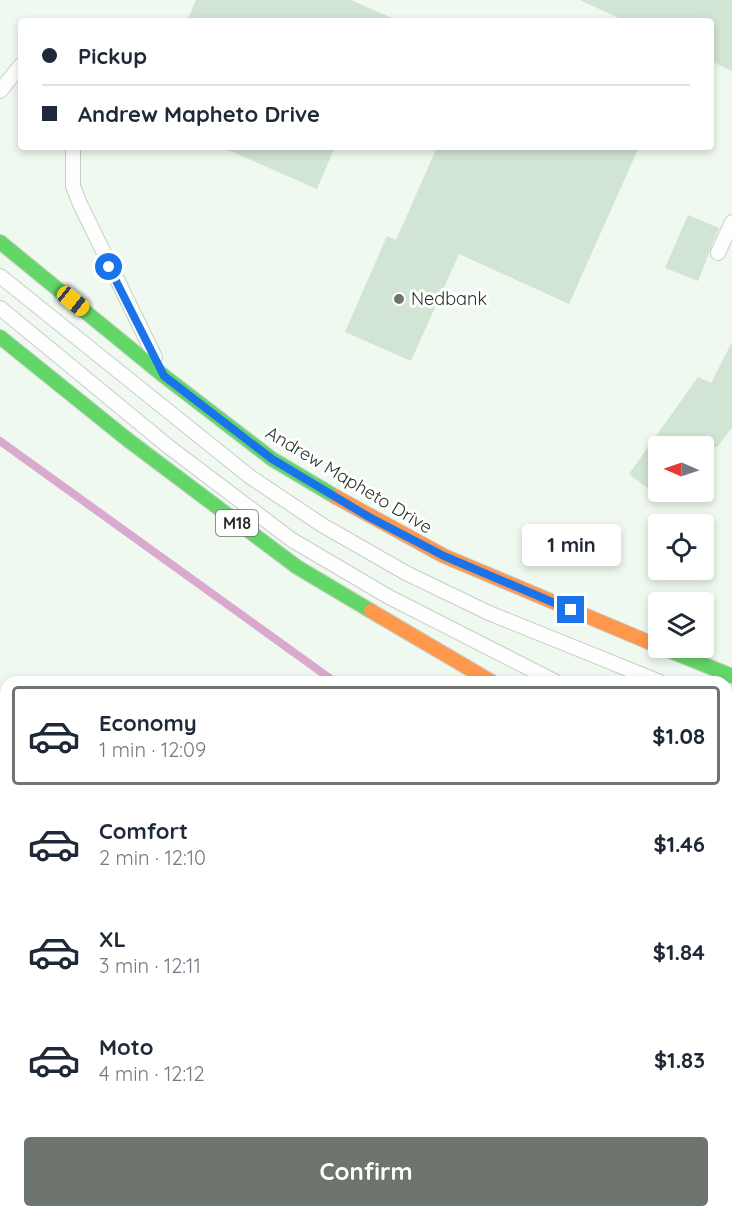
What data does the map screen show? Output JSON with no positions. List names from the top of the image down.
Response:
{
  "streets": {
    "main road": ["Andrew Mapheto Drive", "M18"]
  },
  "places": ["Nedbank"],
  "north": "left",
  "page": {
    "banner": ["Pickup", "Andrew Mapheto Drive"],
    "bubble": "1 min",
    "list": [
      {
        "name": "Economy",
        "note": "1 min · 12:09",
        "value": "$1.08"
      },
      {
        "name": "Comfort",
        "note": "2 min · 12:10",
        "value": "$1.46"
      },
      {
        "name": "XL",
        "note": "3 min · 12:11",
        "value": "$1.84"
      },
      {
        "name": "Moto",
        "note": "4 min · 12:12",
        "value": "$1.83"
      }
    ],
    "buttons": "Confirm"
  }
}
